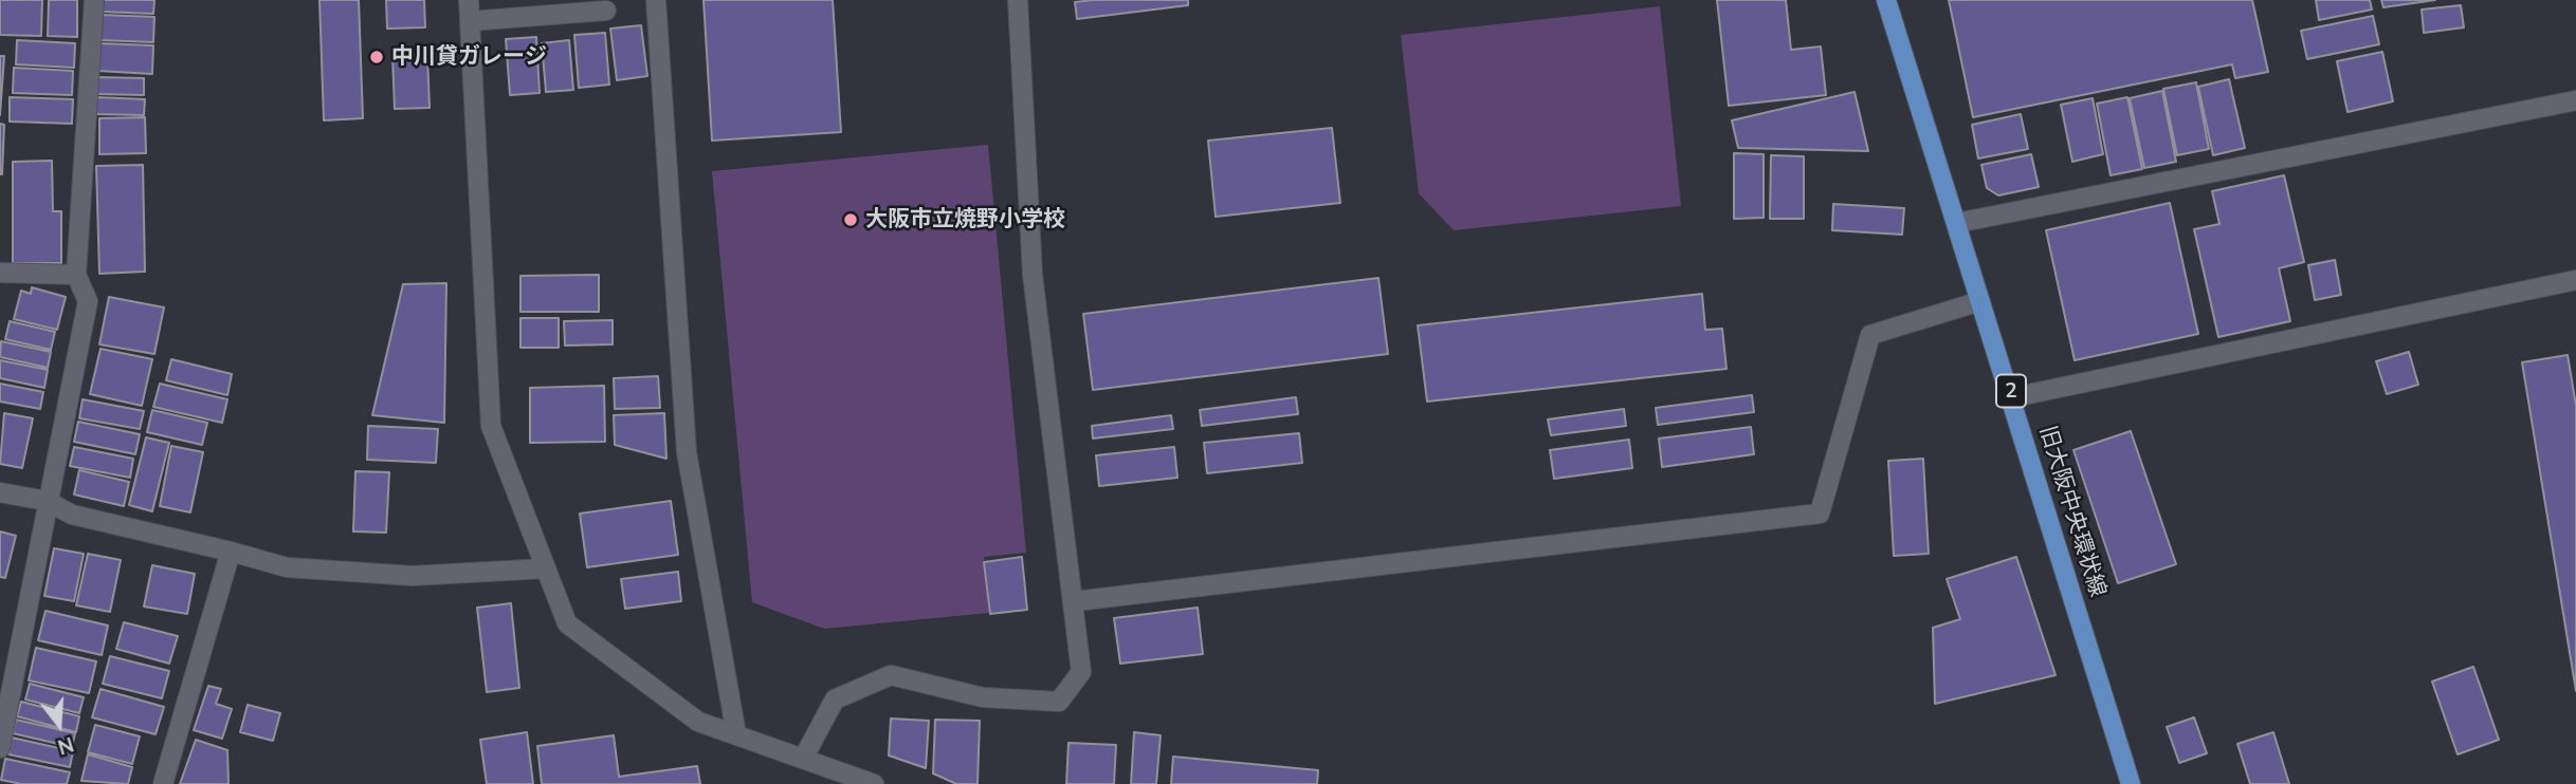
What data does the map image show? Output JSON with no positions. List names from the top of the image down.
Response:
{
  "streets": {
    "main road": ["2", "旧大阪中央環状線"]
  },
  "places": ["中川貸ガレージ", "大阪市立焼野小学校"],
  "north": "bottom"
}
